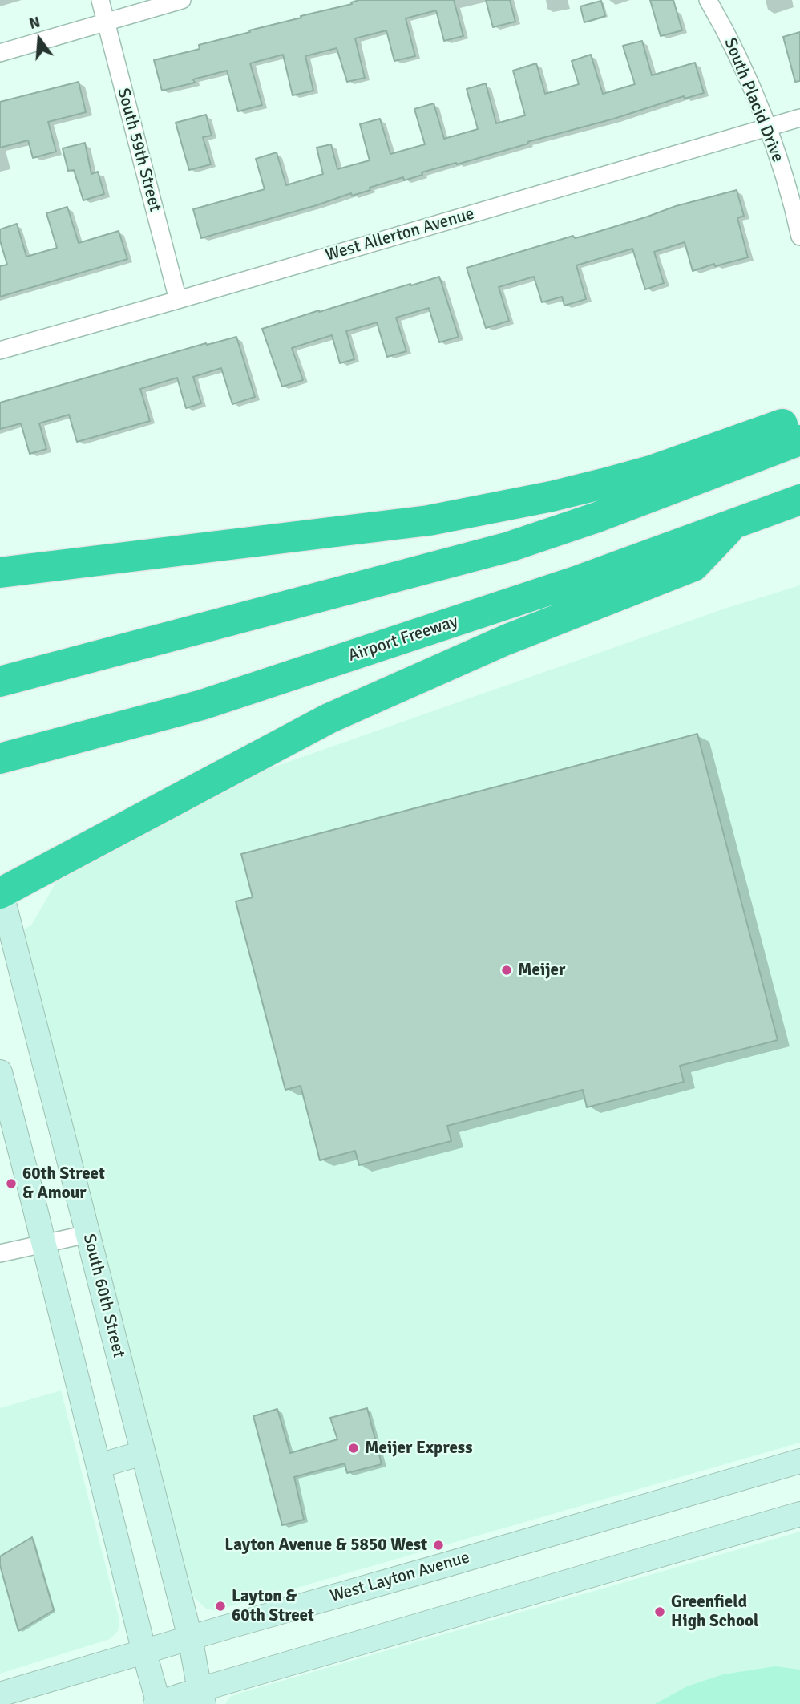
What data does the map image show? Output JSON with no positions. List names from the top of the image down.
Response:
{
  "streets": {
    "highway": ["Airport Freeway"],
    "main road": ["South 60th Street", "West Layton Avenue"],
    "street": ["South Placid Drive", "South 59th Street", "West Allerton Avenue"]
  },
  "crossings": [
    ["South Placid Drive", "West Allerton Avenue"],
    ["South 59th Street", "West Allerton Avenue"],
    ["South 60th Street", "West Layton Avenue"]
  ],
  "places": [
    "Meijer",
    "60th Street & Amour",
    "Meijer Express",
    "Layton Avenue & 5850 West",
    "Layton & 60th Street",
    "Greenfield High School"
  ],
  "north": "top"
}
